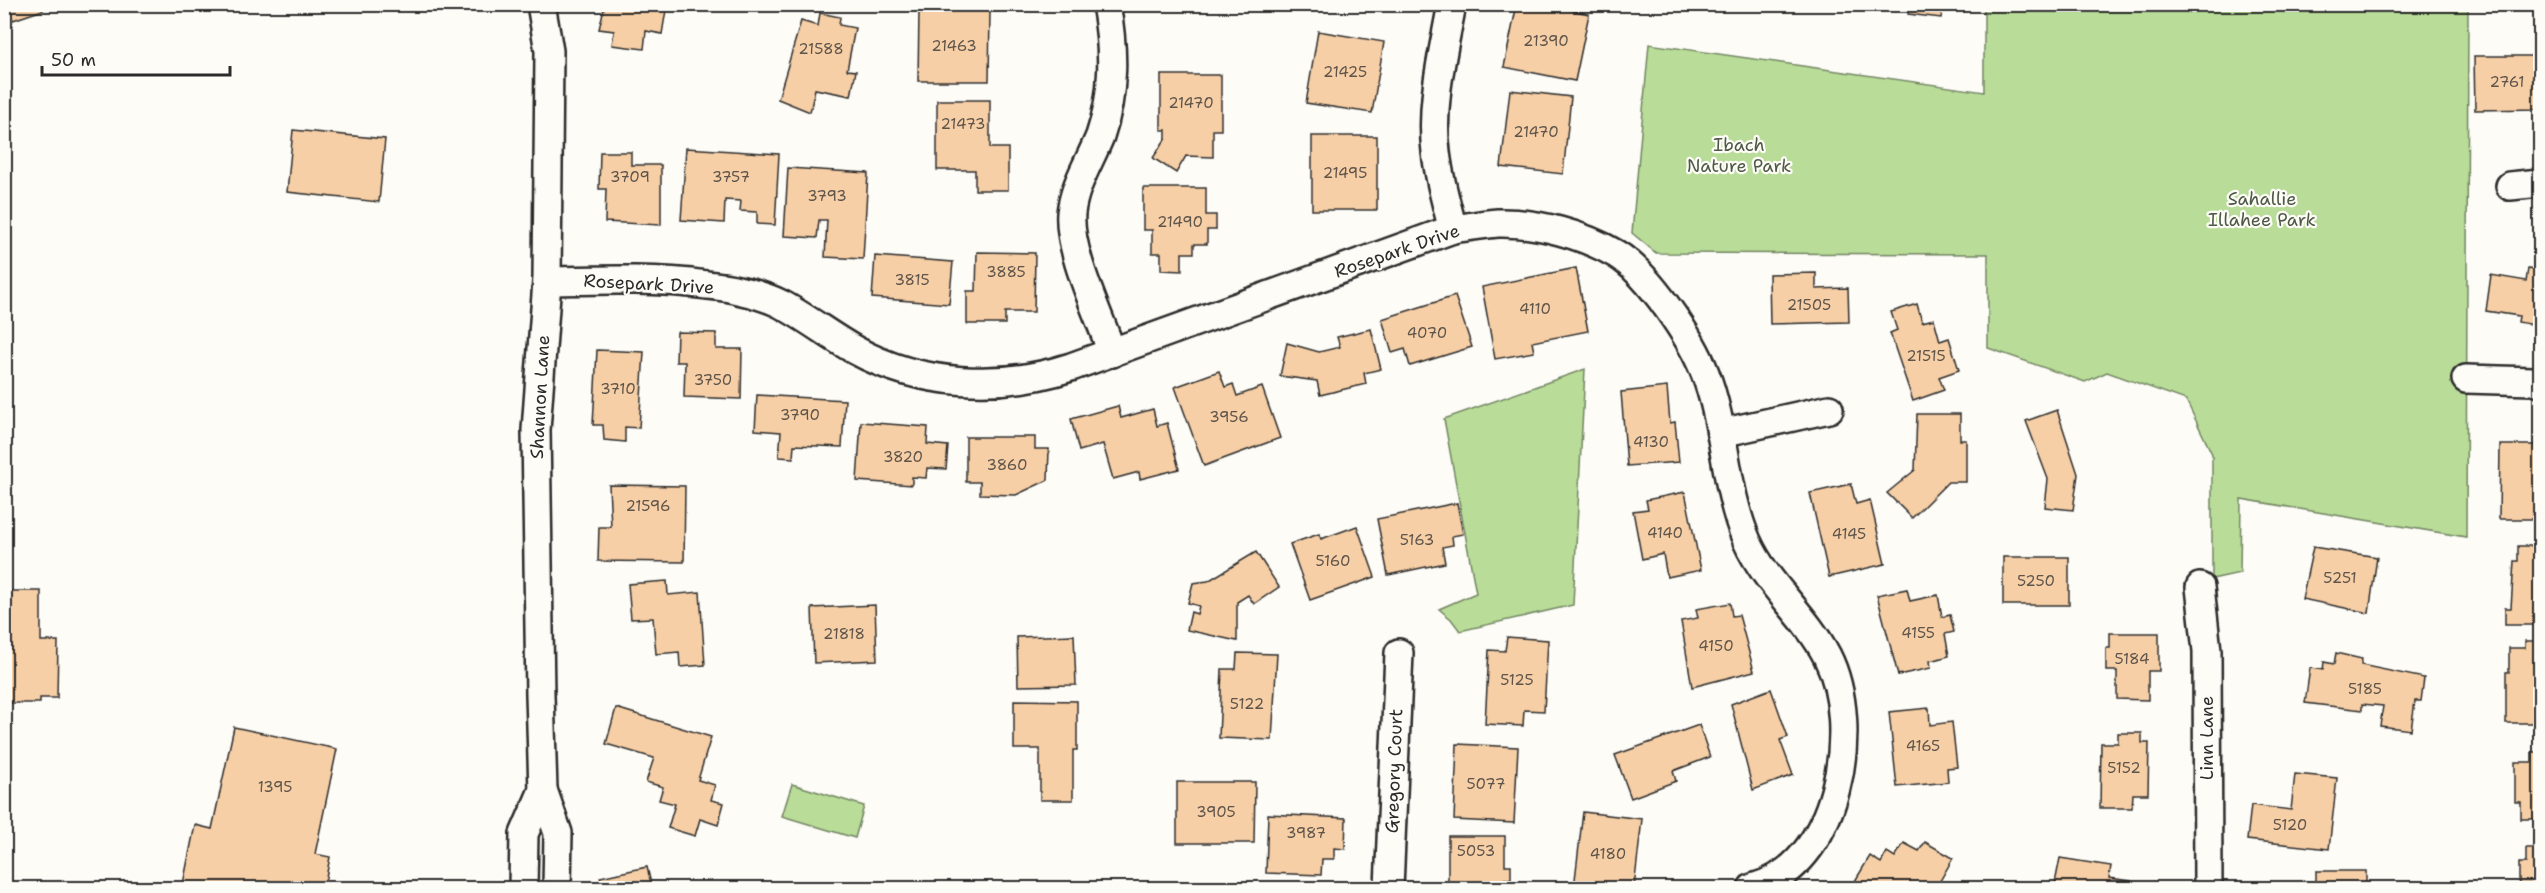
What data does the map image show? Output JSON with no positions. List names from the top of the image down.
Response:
{
  "streets": {
    "street": [
      "Rosepark Drive",
      "Shannon Lane",
      "Linn Lane",
      "Gregory Court"
    ]
  },
  "crossings": [
    ["Rosepark Drive", "Shannon Lane"]
  ],
  "parks": ["Ibach Nature Park", "Sahallie Illahee Park"],
  "house_numbers": [
    "21390",
    "21463",
    "21588",
    "21425",
    "2761",
    "21470",
    "21473",
    "21470",
    "21495",
    "3709",
    "3757",
    "3793",
    "21490",
    "3885",
    "3815",
    "21505",
    "4110",
    "4070",
    "21515",
    "3750",
    "3710",
    "3790",
    "3956",
    "4130",
    "3820",
    "3860",
    "21596",
    "4140",
    "4145",
    "5163",
    "5160",
    "5251",
    "5250",
    "4155",
    "21818",
    "4150",
    "5184",
    "5125",
    "5185",
    "5122",
    "4165",
    "5152",
    "5077",
    "1395",
    "3905",
    "5120",
    "3987",
    "5053",
    "4180"
  ],
  "scale_bar": "50 m"
}
